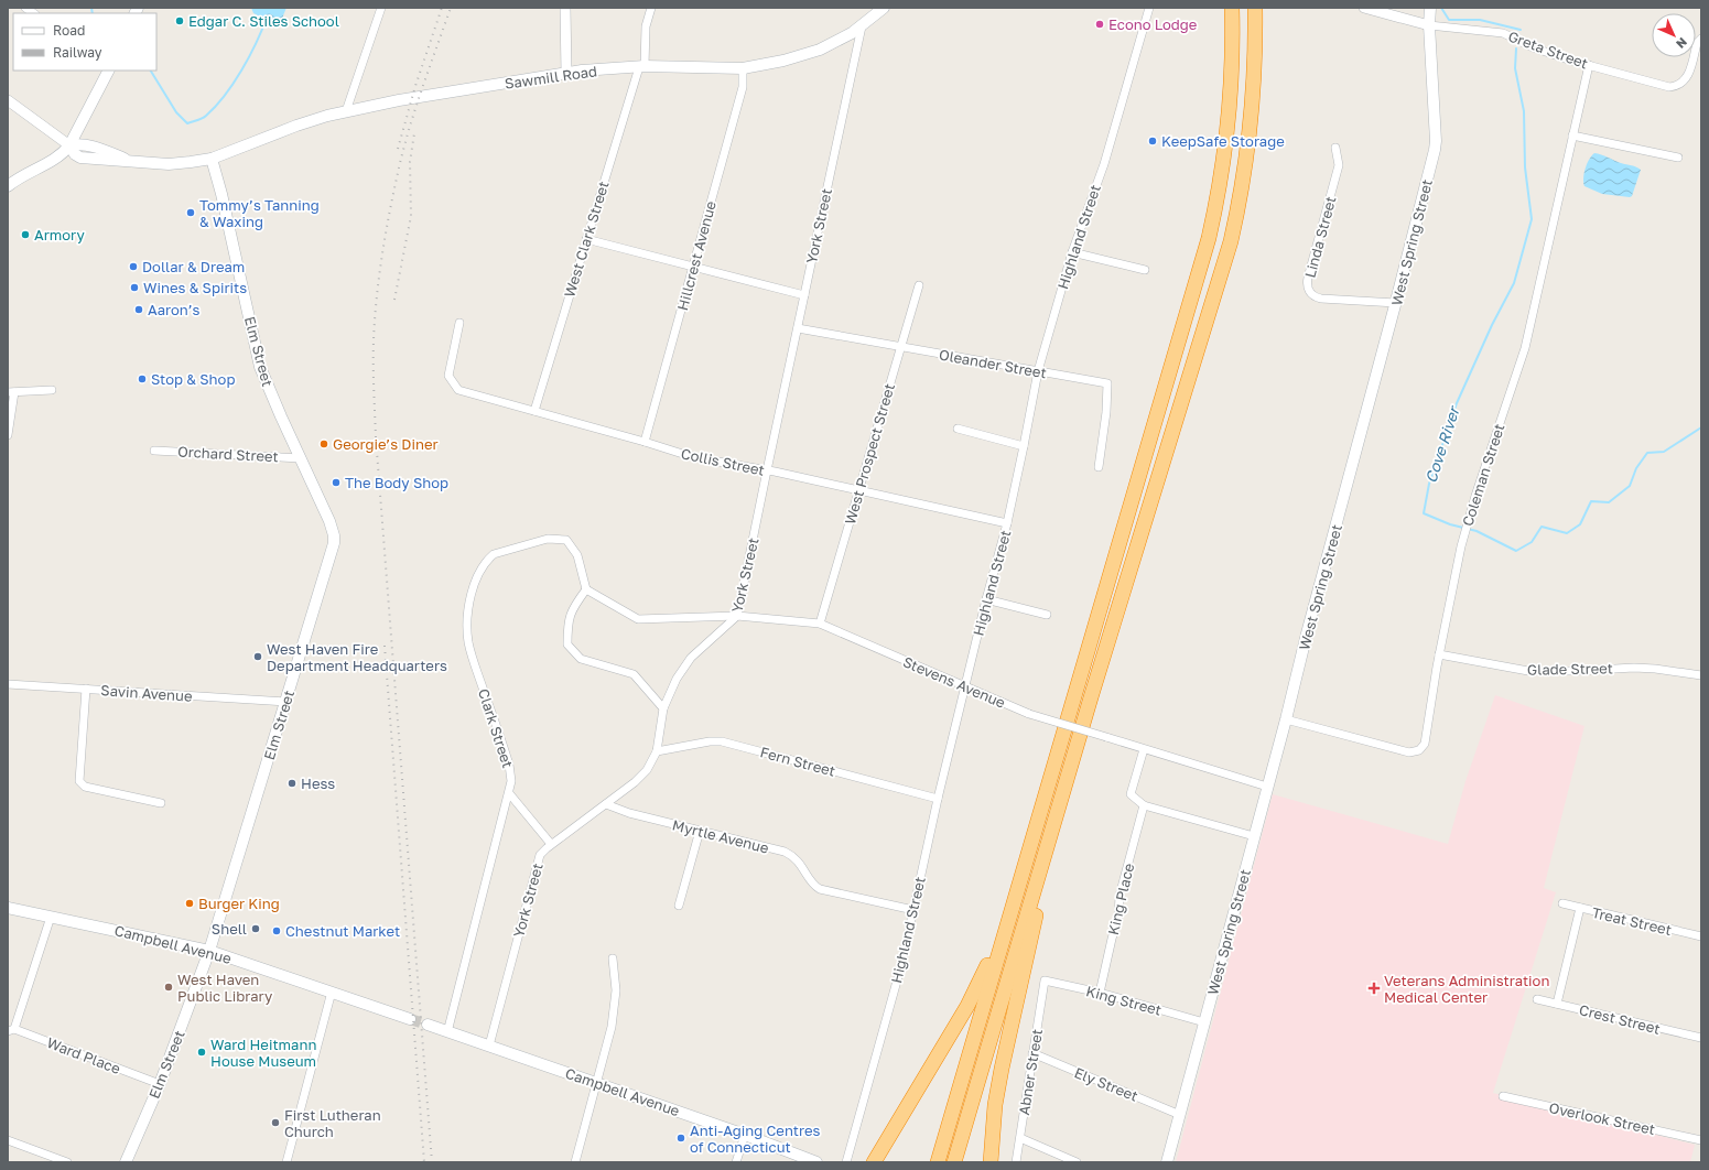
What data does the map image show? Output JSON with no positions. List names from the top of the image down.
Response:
{
  "streets": {
    "main road": [
      "Sawmill Road",
      "West Spring Street",
      "Elm Street",
      "Campbell Avenue"
    ],
    "street": [
      "Greta Street",
      "York Street",
      "Highland Street",
      "Linda Street",
      "West Clark Street",
      "Hillcrest Avenue",
      "Oleander Street",
      "Orchard Street",
      "West Prospect Street",
      "Collis Street",
      "Coleman Street",
      "Glade Street",
      "Stevens Avenue",
      "Savin Avenue",
      "Clark Street",
      "Fern Street",
      "Myrtle Avenue",
      "King Place",
      "Treat Street",
      "King Street",
      "Crest Street",
      "Ward Place",
      "Abner Street",
      "Ely Street",
      "Overlook Street"
    ]
  },
  "crossings": [
    ["Greta Street", "West Spring Street"],
    ["Greta Street", "Coleman Street"],
    ["Sawmill Road", "York Street"],
    ["Sawmill Road", "West Clark Street"],
    ["Sawmill Road", "Hillcrest Avenue"],
    ["Sawmill Road", "Elm Street"],
    ["York Street", "Oleander Street"],
    ["York Street", "Collis Street"],
    ["York Street", "Stevens Avenue"],
    ["York Street", "Fern Street"],
    ["York Street", "Myrtle Avenue"],
    ["York Street", "Campbell Avenue"],
    ["Highland Street", "Oleander Street"],
    ["Highland Street", "Collis Street"],
    ["Highland Street", "Stevens Avenue"],
    ["Highland Street", "Fern Street"],
    ["Highland Street", "Myrtle Avenue"],
    ["Linda Street", "West Spring Street"],
    ["West Clark Street", "Collis Street"],
    ["West Spring Street", "Coleman Street"],
    ["West Spring Street", "Stevens Avenue"],
    ["West Spring Street", "King Street"],
    ["West Spring Street", "Ely Street"],
    ["Hillcrest Avenue", "Collis Street"],
    ["Elm Street", "Orchard Street"],
    ["Elm Street", "Savin Avenue"],
    ["Elm Street", "Campbell Avenue"],
    ["Elm Street", "Ward Place"],
    ["Oleander Street", "West Prospect Street"],
    ["West Prospect Street", "Collis Street"],
    ["West Prospect Street", "Stevens Avenue"],
    ["Coleman Street", "Glade Street"],
    ["Stevens Avenue", "Clark Street"],
    ["Clark Street", "Campbell Avenue"],
    ["King Place", "King Street"],
    ["King Street", "Abner Street"],
    ["Abner Street", "Ely Street"]
  ],
  "water": ["Cove River"],
  "places": {
    "other": [
      "Edgar C. Stiles School",
      "Econo Lodge",
      "KeepSafe Storage",
      "Tommy’s Tanning & Waxing",
      "Armory",
      "Dollar & Dream",
      "Wines & Spirits",
      "Aaron’s",
      "Stop & Shop",
      "Georgie’s Diner",
      "The Body Shop",
      "West Haven Fire Department Headquarters",
      "Hess",
      "Burger King",
      "Shell",
      "Chestnut Market",
      "West Haven Public Library",
      "Ward Heitmann House Museum",
      "First Lutheran Church",
      "Anti-Aging Centres of Connecticut"
    ],
    "health": ["Veterans Administration Medical Center"]
  },
  "legend": ["Road", "Railway"],
  "north": "bottom right"
}
